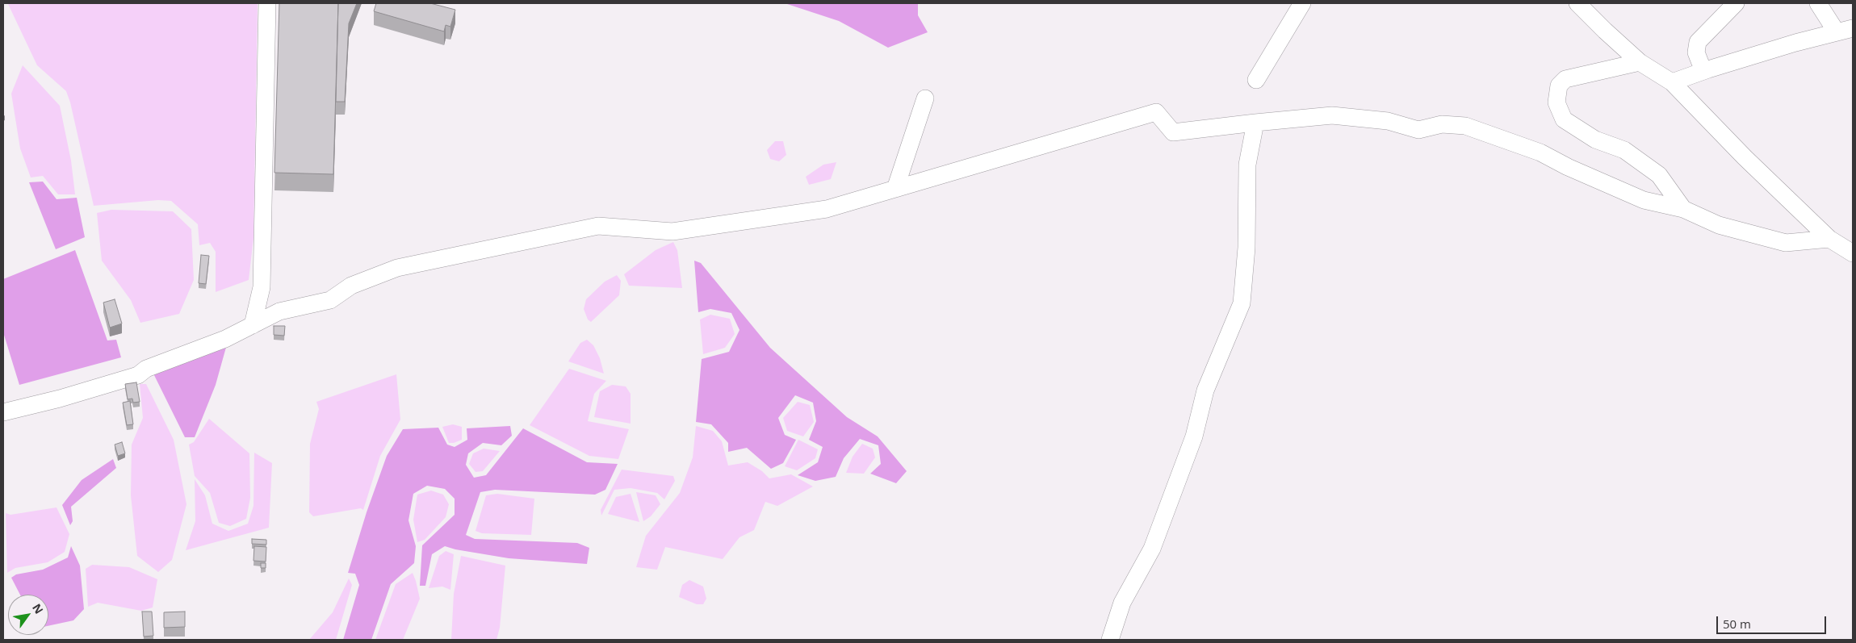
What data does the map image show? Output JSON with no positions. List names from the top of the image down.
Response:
{
  "scale_bar": "50 m",
  "north": "top right"
}
